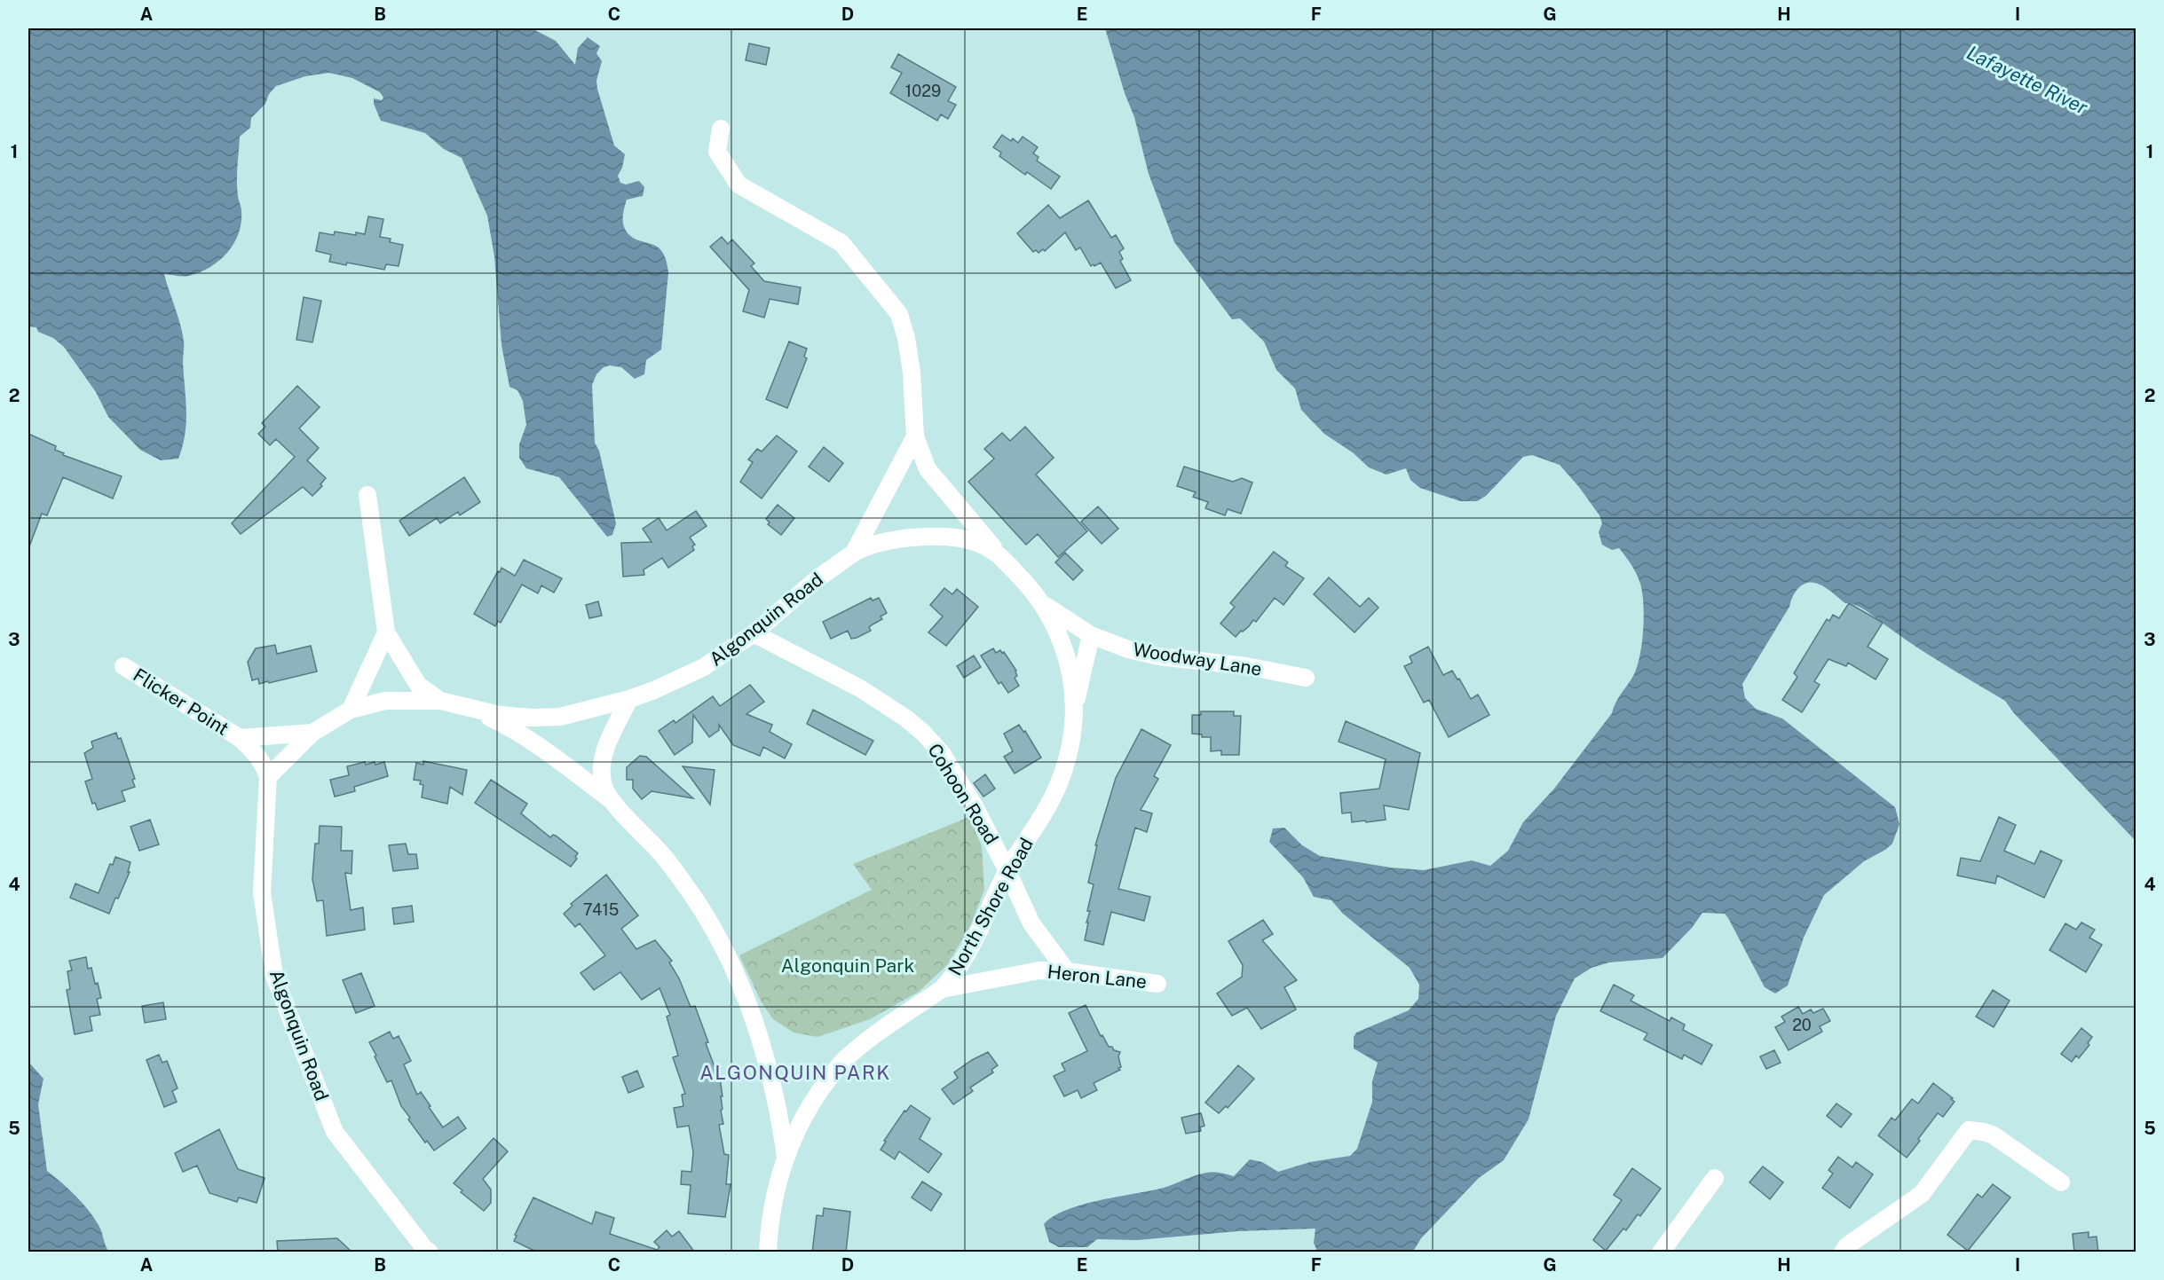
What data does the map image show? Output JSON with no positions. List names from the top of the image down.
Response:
{
  "streets": {
    "street": [
      "Algonquin Road",
      "Woodway Lane",
      "Flicker Point",
      "Cohoon Road",
      "North Shore Road",
      "Heron Lane"
    ]
  },
  "crossings": [
    ["Algonquin Road", "Flicker Point"],
    ["Algonquin Road", "Cohoon Road"],
    ["Algonquin Road", "North Shore Road"],
    ["Woodway Lane", "North Shore Road"],
    ["Cohoon Road", "North Shore Road"],
    ["Cohoon Road", "Heron Lane"],
    ["North Shore Road", "Heron Lane"]
  ],
  "districts": ["ALGONQUIN PARK"],
  "water": ["Lafayette River"],
  "parks": ["Algonquin Park"],
  "house_numbers": ["1029", "7415", "20"],
  "grid": {
    "columns": [
      "A",
      "B",
      "C",
      "D",
      "E",
      "F",
      "G",
      "H",
      "I"
    ],
    "rows": [
      "1",
      "2",
      "3",
      "4",
      "5"
    ]
  }
}
